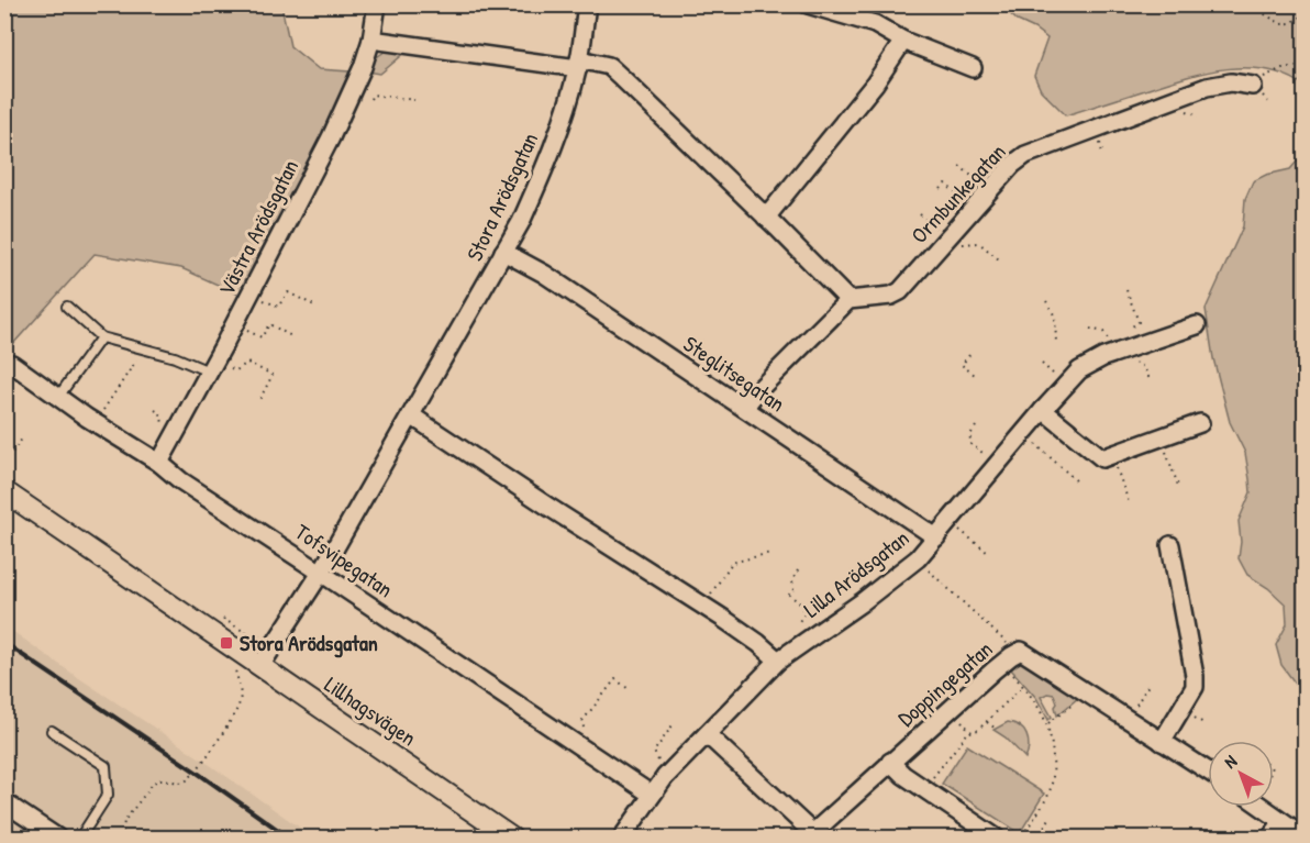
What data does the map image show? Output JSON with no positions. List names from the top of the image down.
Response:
{
  "streets": {
    "street": [
      "Ormbunkegatan",
      "Stora Arödsgatan",
      "Västra Arödsgatan",
      "Steglitsegatan",
      "Tofsvipegatan",
      "Lilla Arödsgatan",
      "Doppingegatan",
      "Lillhagsvägen"
    ]
  },
  "crossings": [
    ["Stora Arödsgatan", "Steglitsegatan"],
    ["Stora Arödsgatan", "Tofsvipegatan"],
    ["Stora Arödsgatan", "Lillhagsvägen"],
    ["Västra Arödsgatan", "Tofsvipegatan"],
    ["Steglitsegatan", "Lilla Arödsgatan"],
    ["Tofsvipegatan", "Lilla Arödsgatan"]
  ],
  "places": {
    "transit": ["Stora Arödsgatan"]
  },
  "north": "top left"
}
